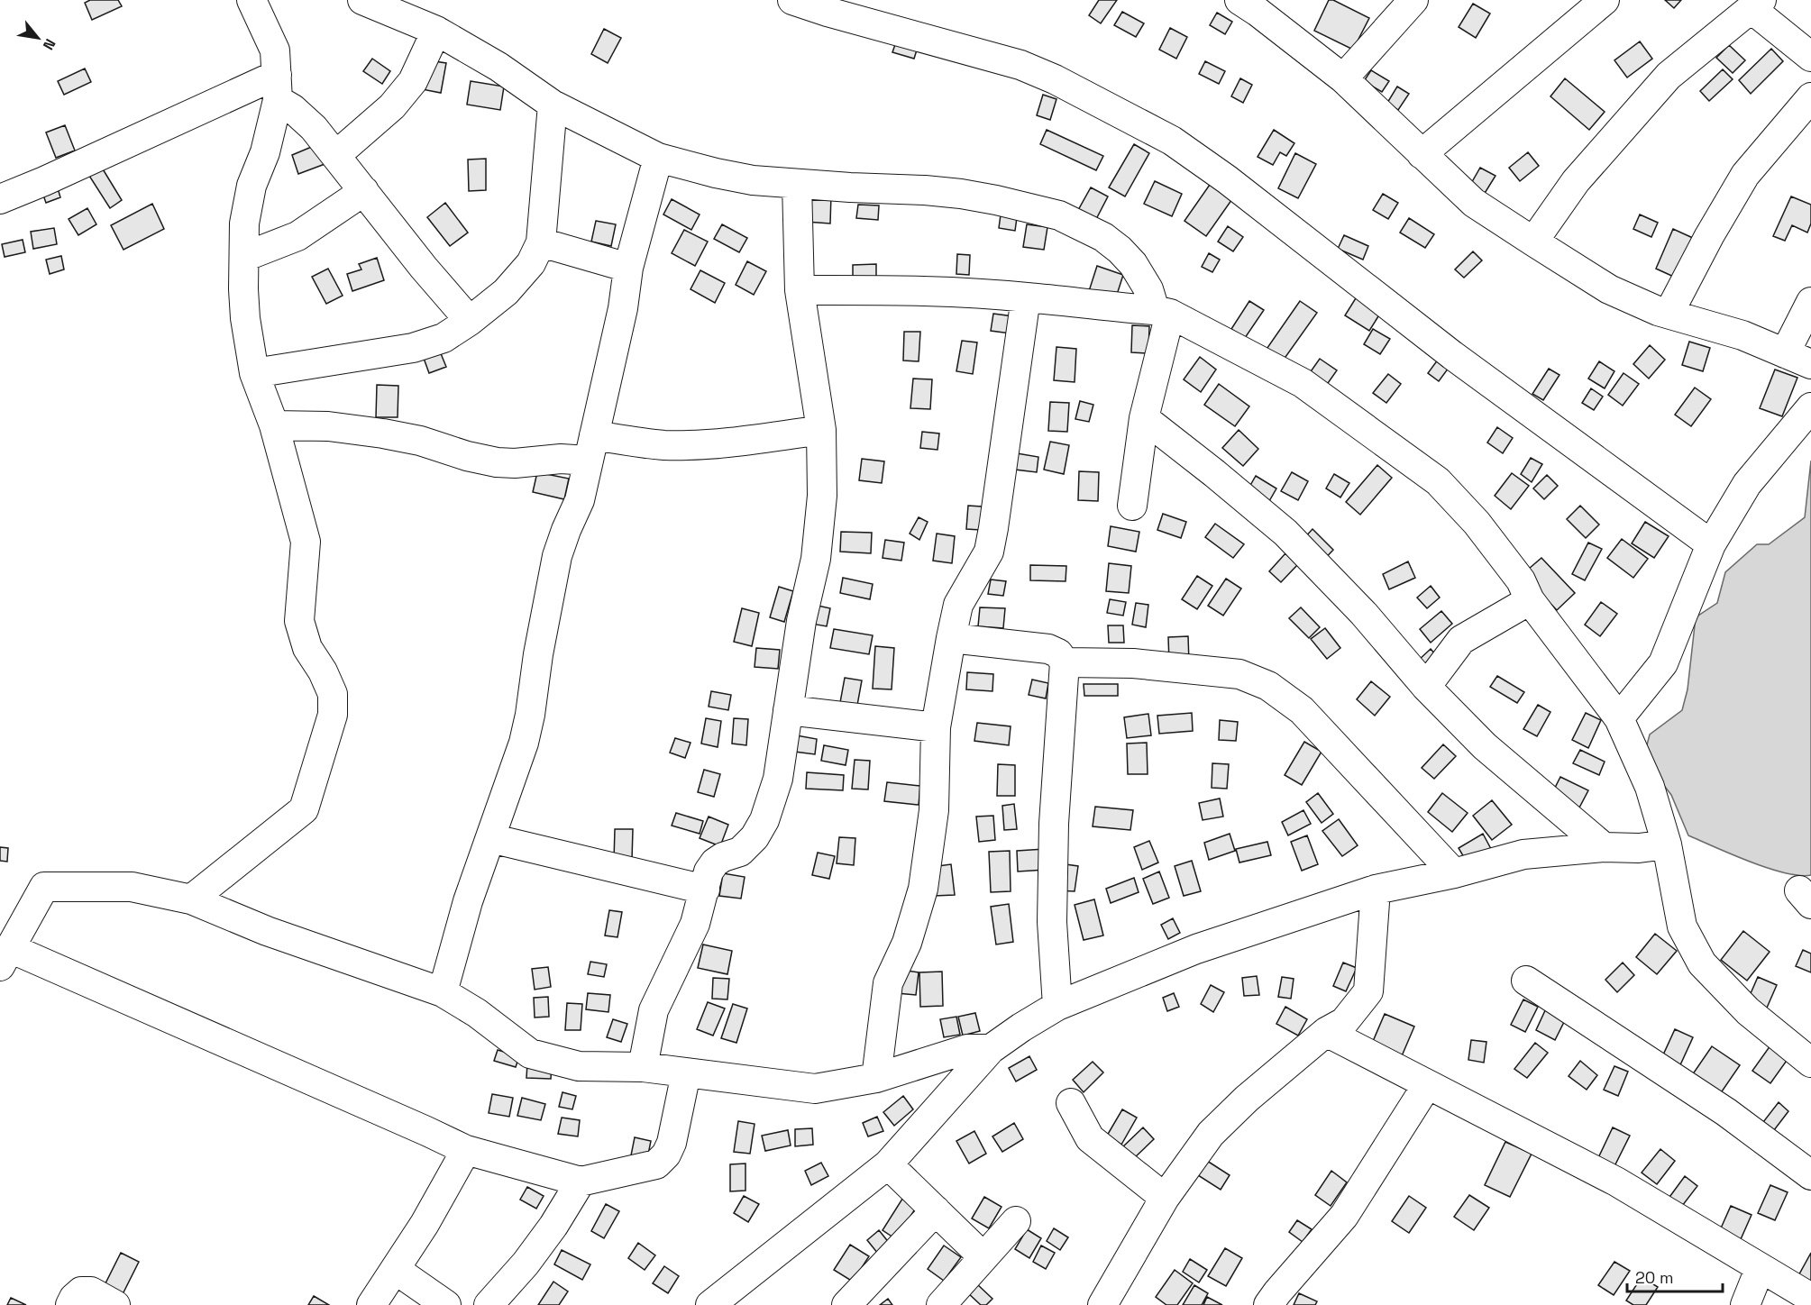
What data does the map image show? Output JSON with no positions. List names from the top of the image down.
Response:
{
  "scale_bar": "20 m",
  "north": "bottom right"
}
